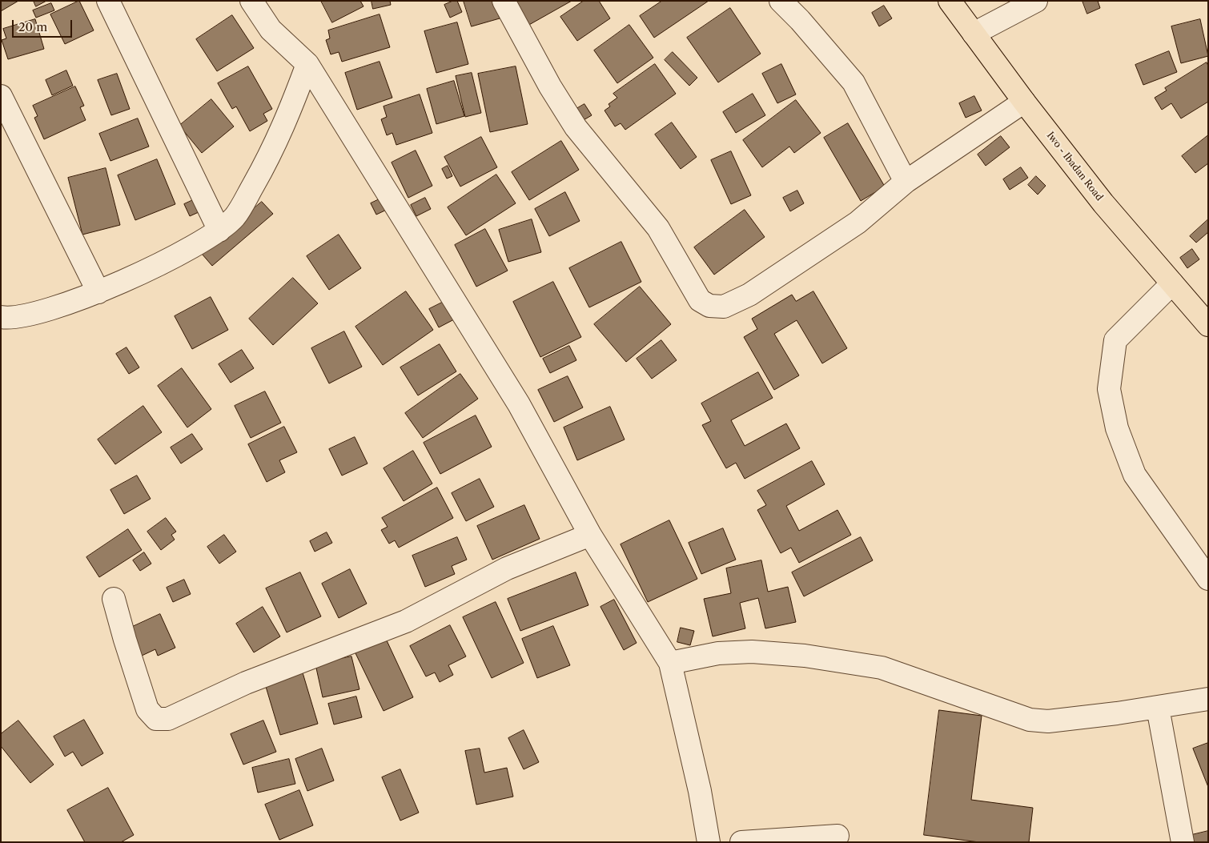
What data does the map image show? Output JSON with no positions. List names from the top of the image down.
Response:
{
  "streets": {
    "main road": ["Iwo - Ibadan Road"]
  },
  "scale_bar": "20 m"
}
